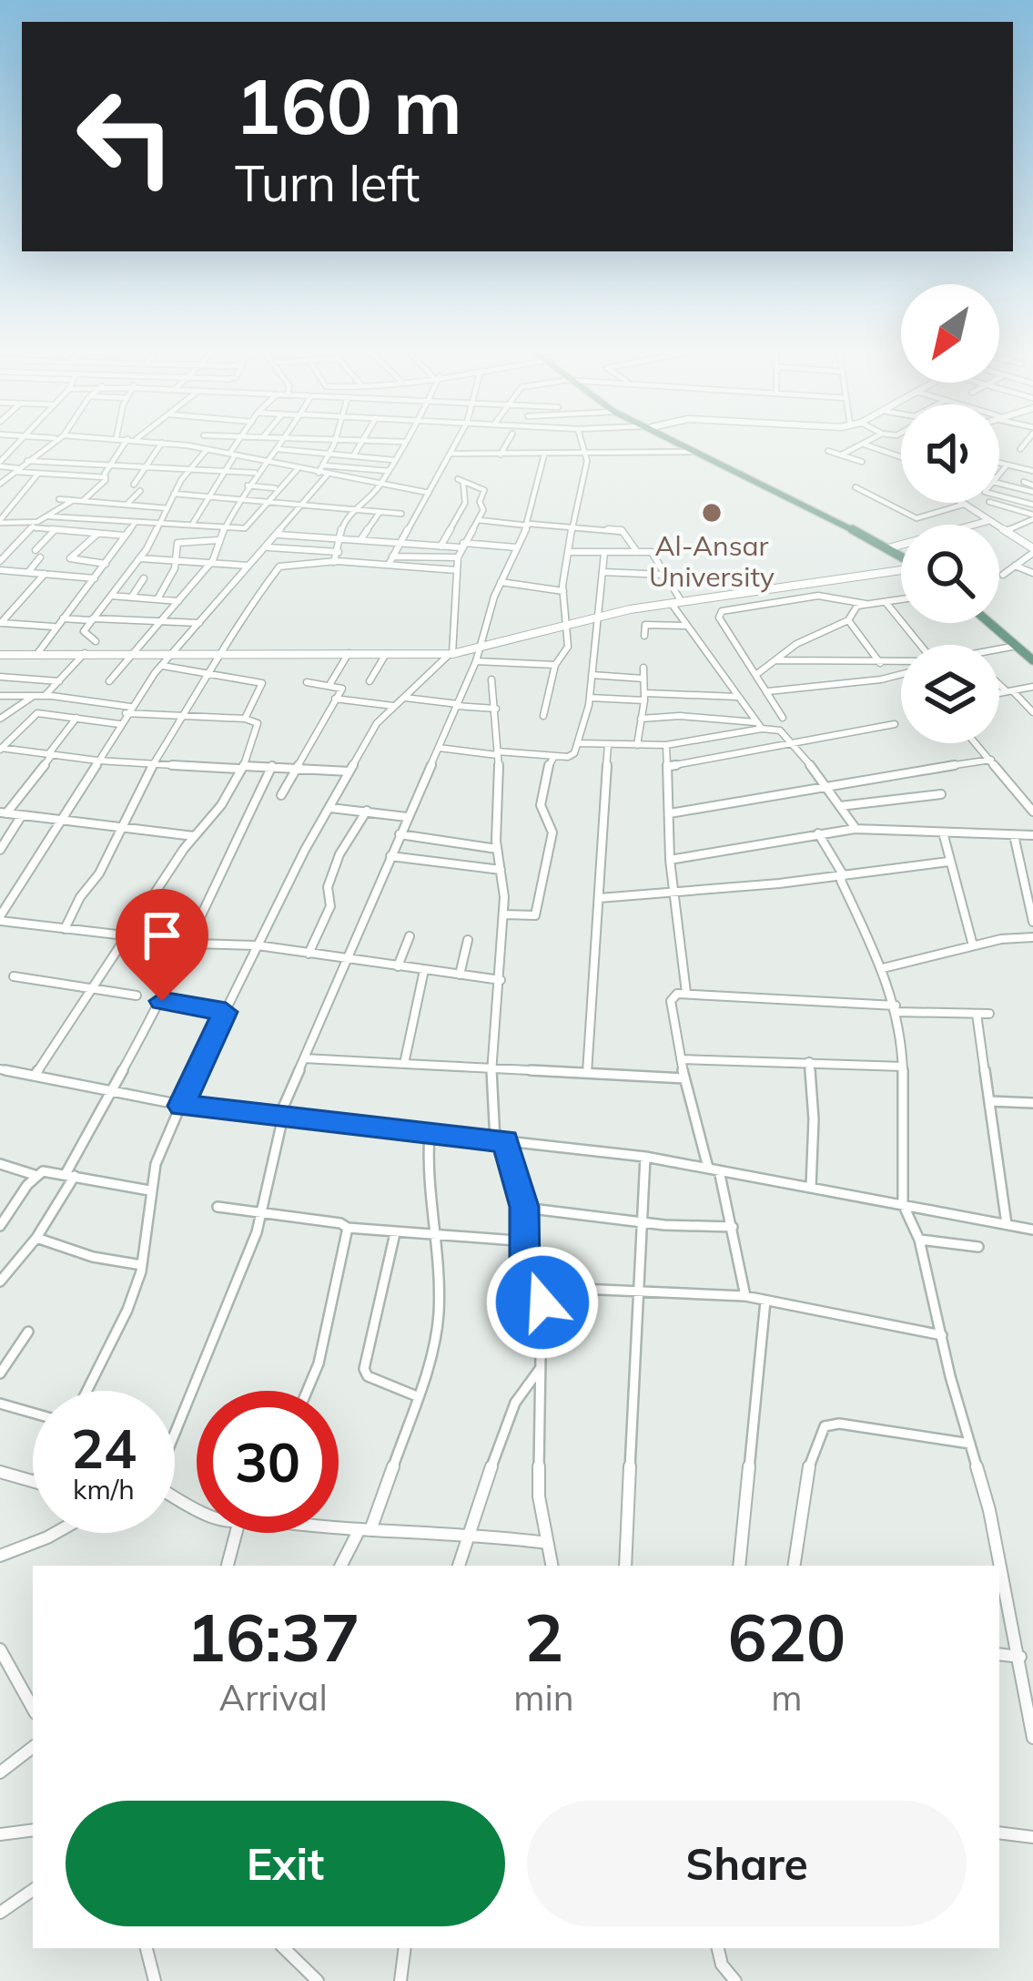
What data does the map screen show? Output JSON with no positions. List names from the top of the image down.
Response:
{
  "places": ["Al-Ansar University"],
  "north": "bottom left",
  "page": {
    "turn": ["160 m", "Turn left"],
    "speed": "24 km/h",
    "limit": "30",
    "eta": [
      "16:37",
      "Arrival",
      "2",
      "min",
      "620",
      "m"
    ],
    "buttons": ["Exit", "Share"]
  }
}
